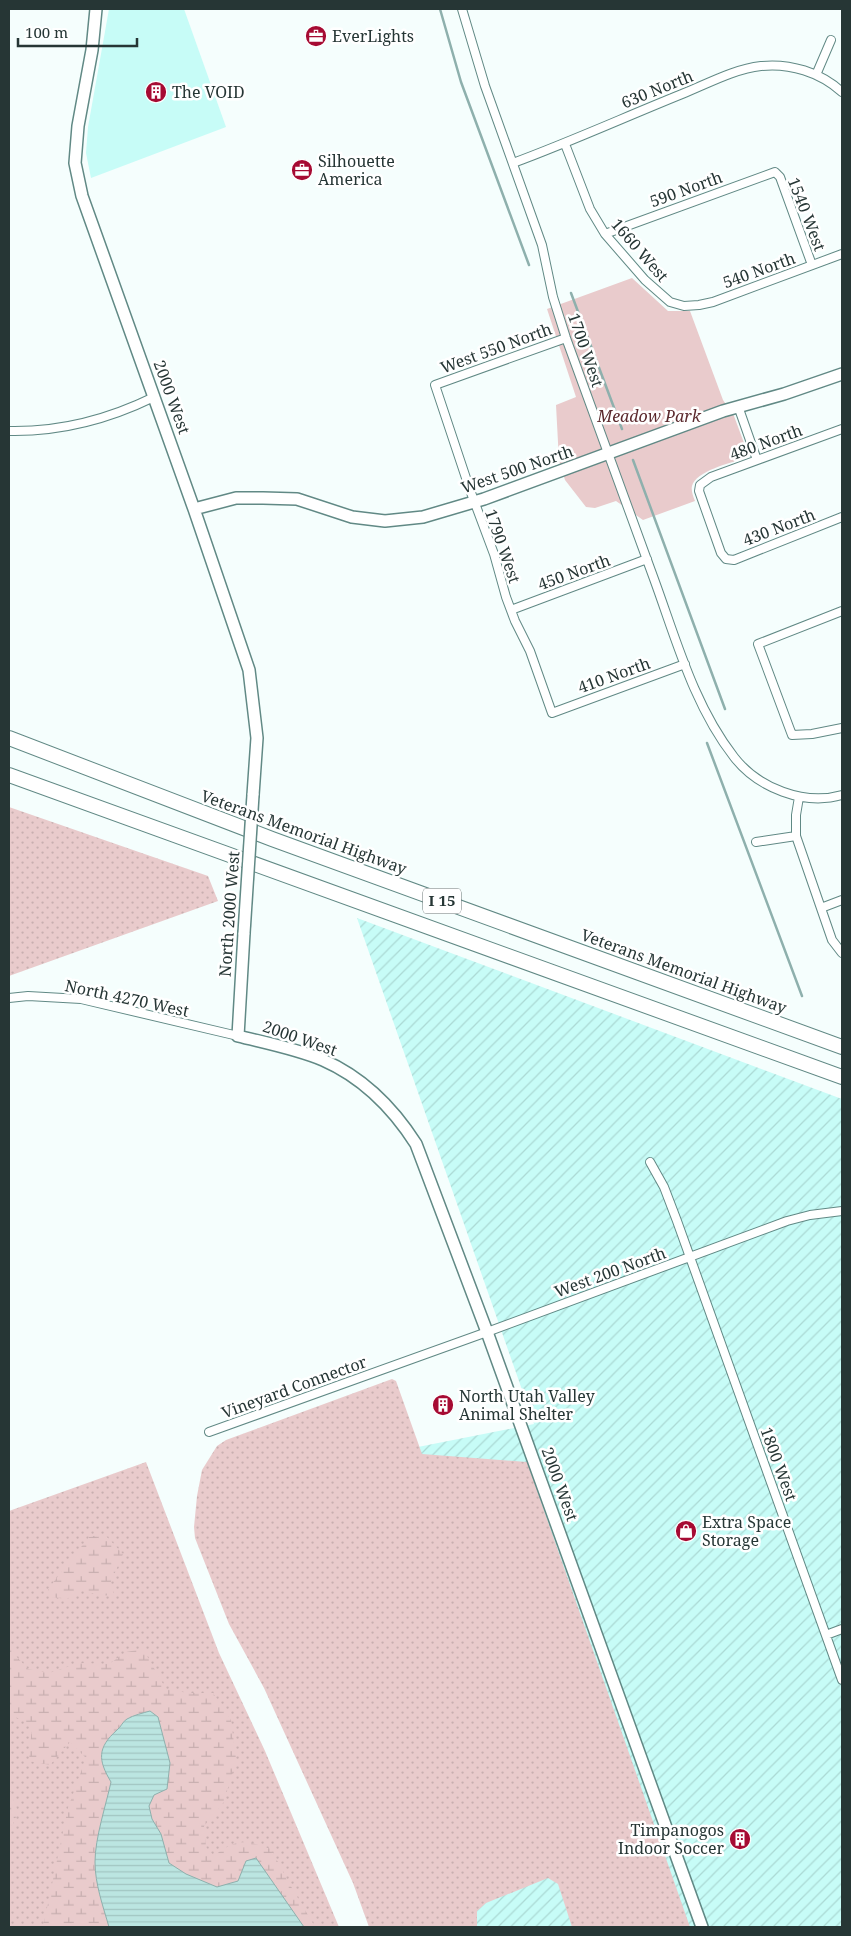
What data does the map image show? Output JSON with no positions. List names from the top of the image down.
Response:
{
  "streets": {
    "highway": ["Veterans Memorial Highway", "I 15"],
    "street": [
      "630 North",
      "590 North",
      "1540 West",
      "1660 West",
      "540 North",
      "West 550 North",
      "1700 West",
      "2000 West",
      "480 North",
      "West 500 North",
      "430 North",
      "1790 West",
      "450 North",
      "410 North",
      "North 2000 West",
      "North 4270 West",
      "West 200 North",
      "Vineyard Connector",
      "1800 West"
    ]
  },
  "crossings": [
    ["630 North", "1660 West"],
    ["630 North", "1700 West"],
    ["590 North", "1540 West"],
    ["590 North", "1660 West"],
    ["1540 West", "540 North"],
    ["1660 West", "540 North"],
    ["West 550 North", "1700 West"],
    ["West 550 North", "1790 West"],
    ["1700 West", "West 500 North"],
    ["1700 West", "450 North"],
    ["1700 West", "410 North"],
    ["2000 West", "West 500 North"],
    ["2000 West", "North 2000 West"],
    ["2000 West", "North 4270 West"],
    ["2000 West", "West 200 North"],
    ["480 North", "430 North"],
    ["West 500 North", "1790 West"],
    ["1790 West", "450 North"],
    ["1790 West", "410 North"],
    ["North 2000 West", "North 4270 West"],
    ["West 200 North", "Vineyard Connector"],
    ["West 200 North", "1800 West"]
  ],
  "parks": ["Meadow Park"],
  "places": {
    "office": ["EverLights", "Silhouette America"],
    "building": ["The VOID", "North Utah Valley Animal Shelter", "Timpanogos Indoor Soccer"],
    "shop": ["Extra Space Storage"]
  },
  "scale_bar": "100 m"
}
